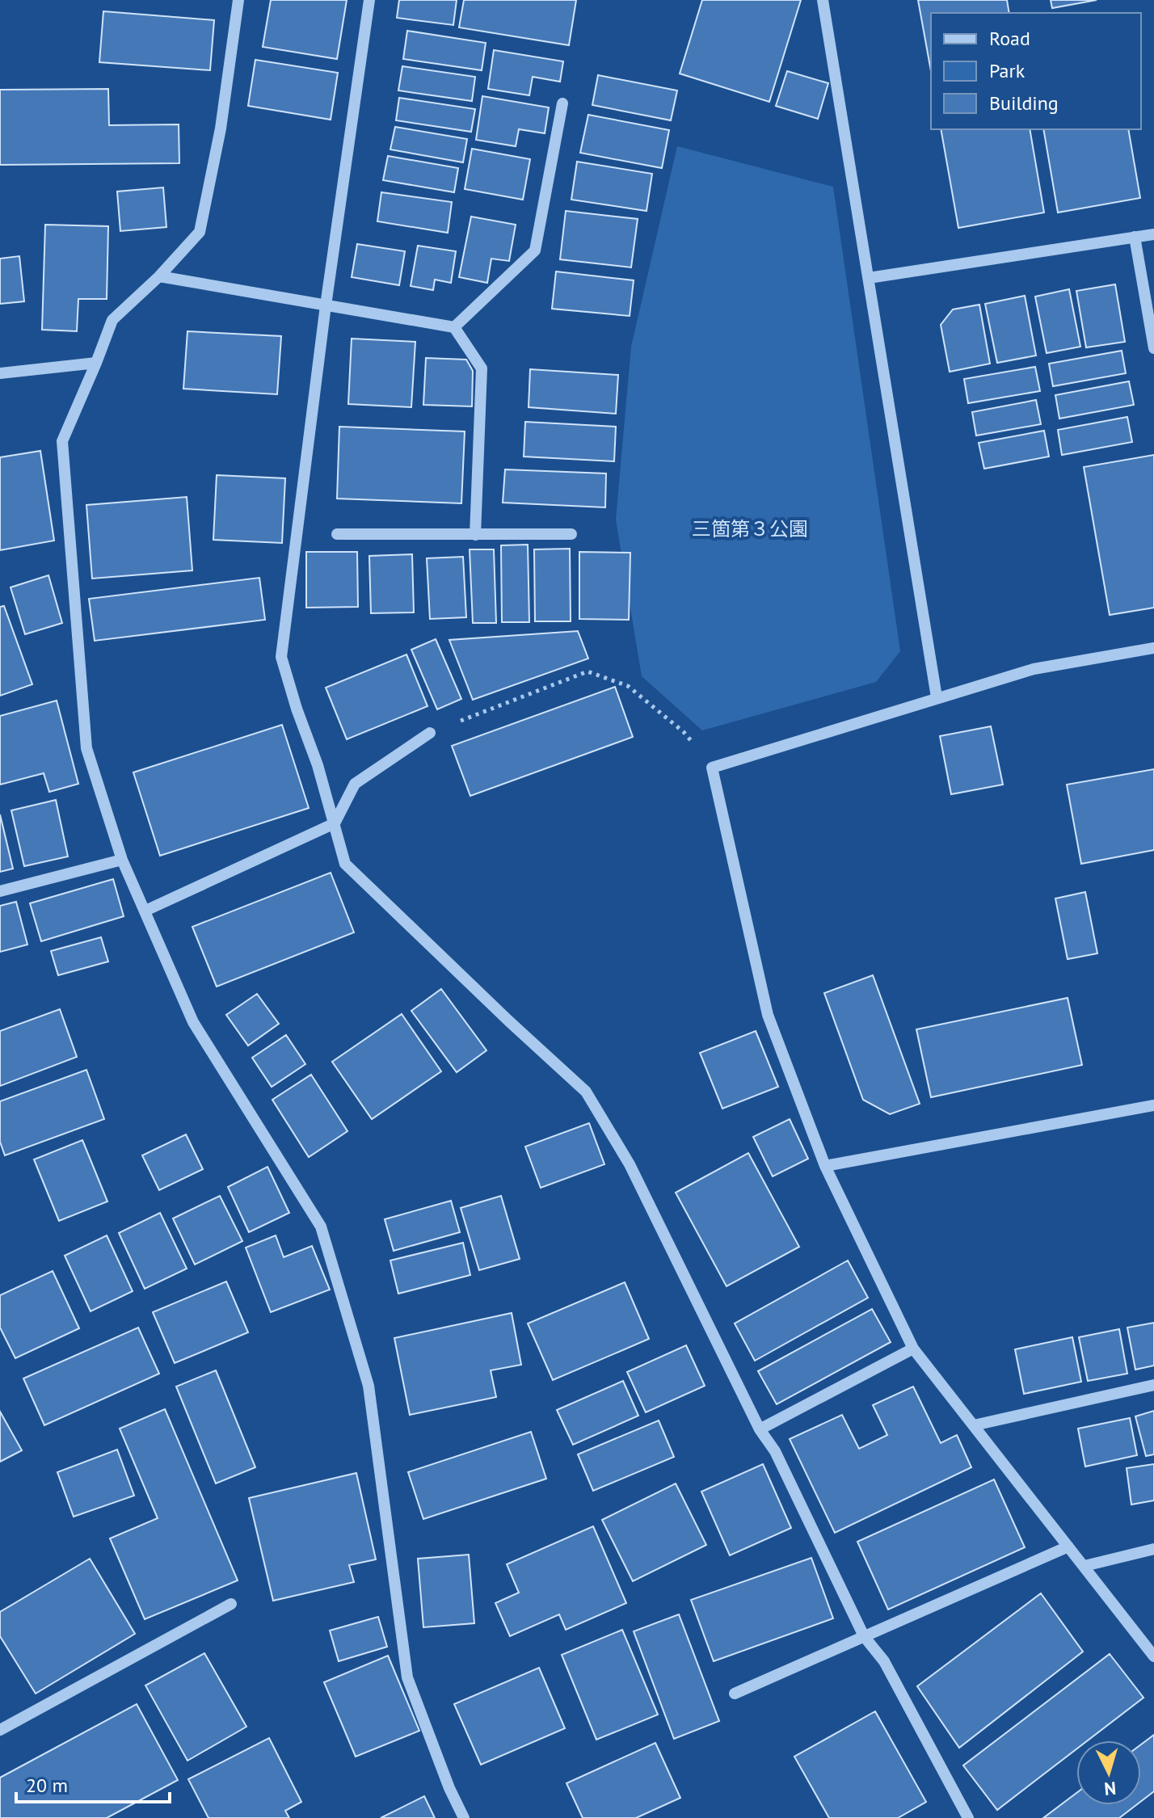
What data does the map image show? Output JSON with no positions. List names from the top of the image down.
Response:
{
  "parks": ["三箇第３公園"],
  "legend": ["Road", "Park", "Building"],
  "scale_bar": "20 m",
  "north": "bottom"
}
